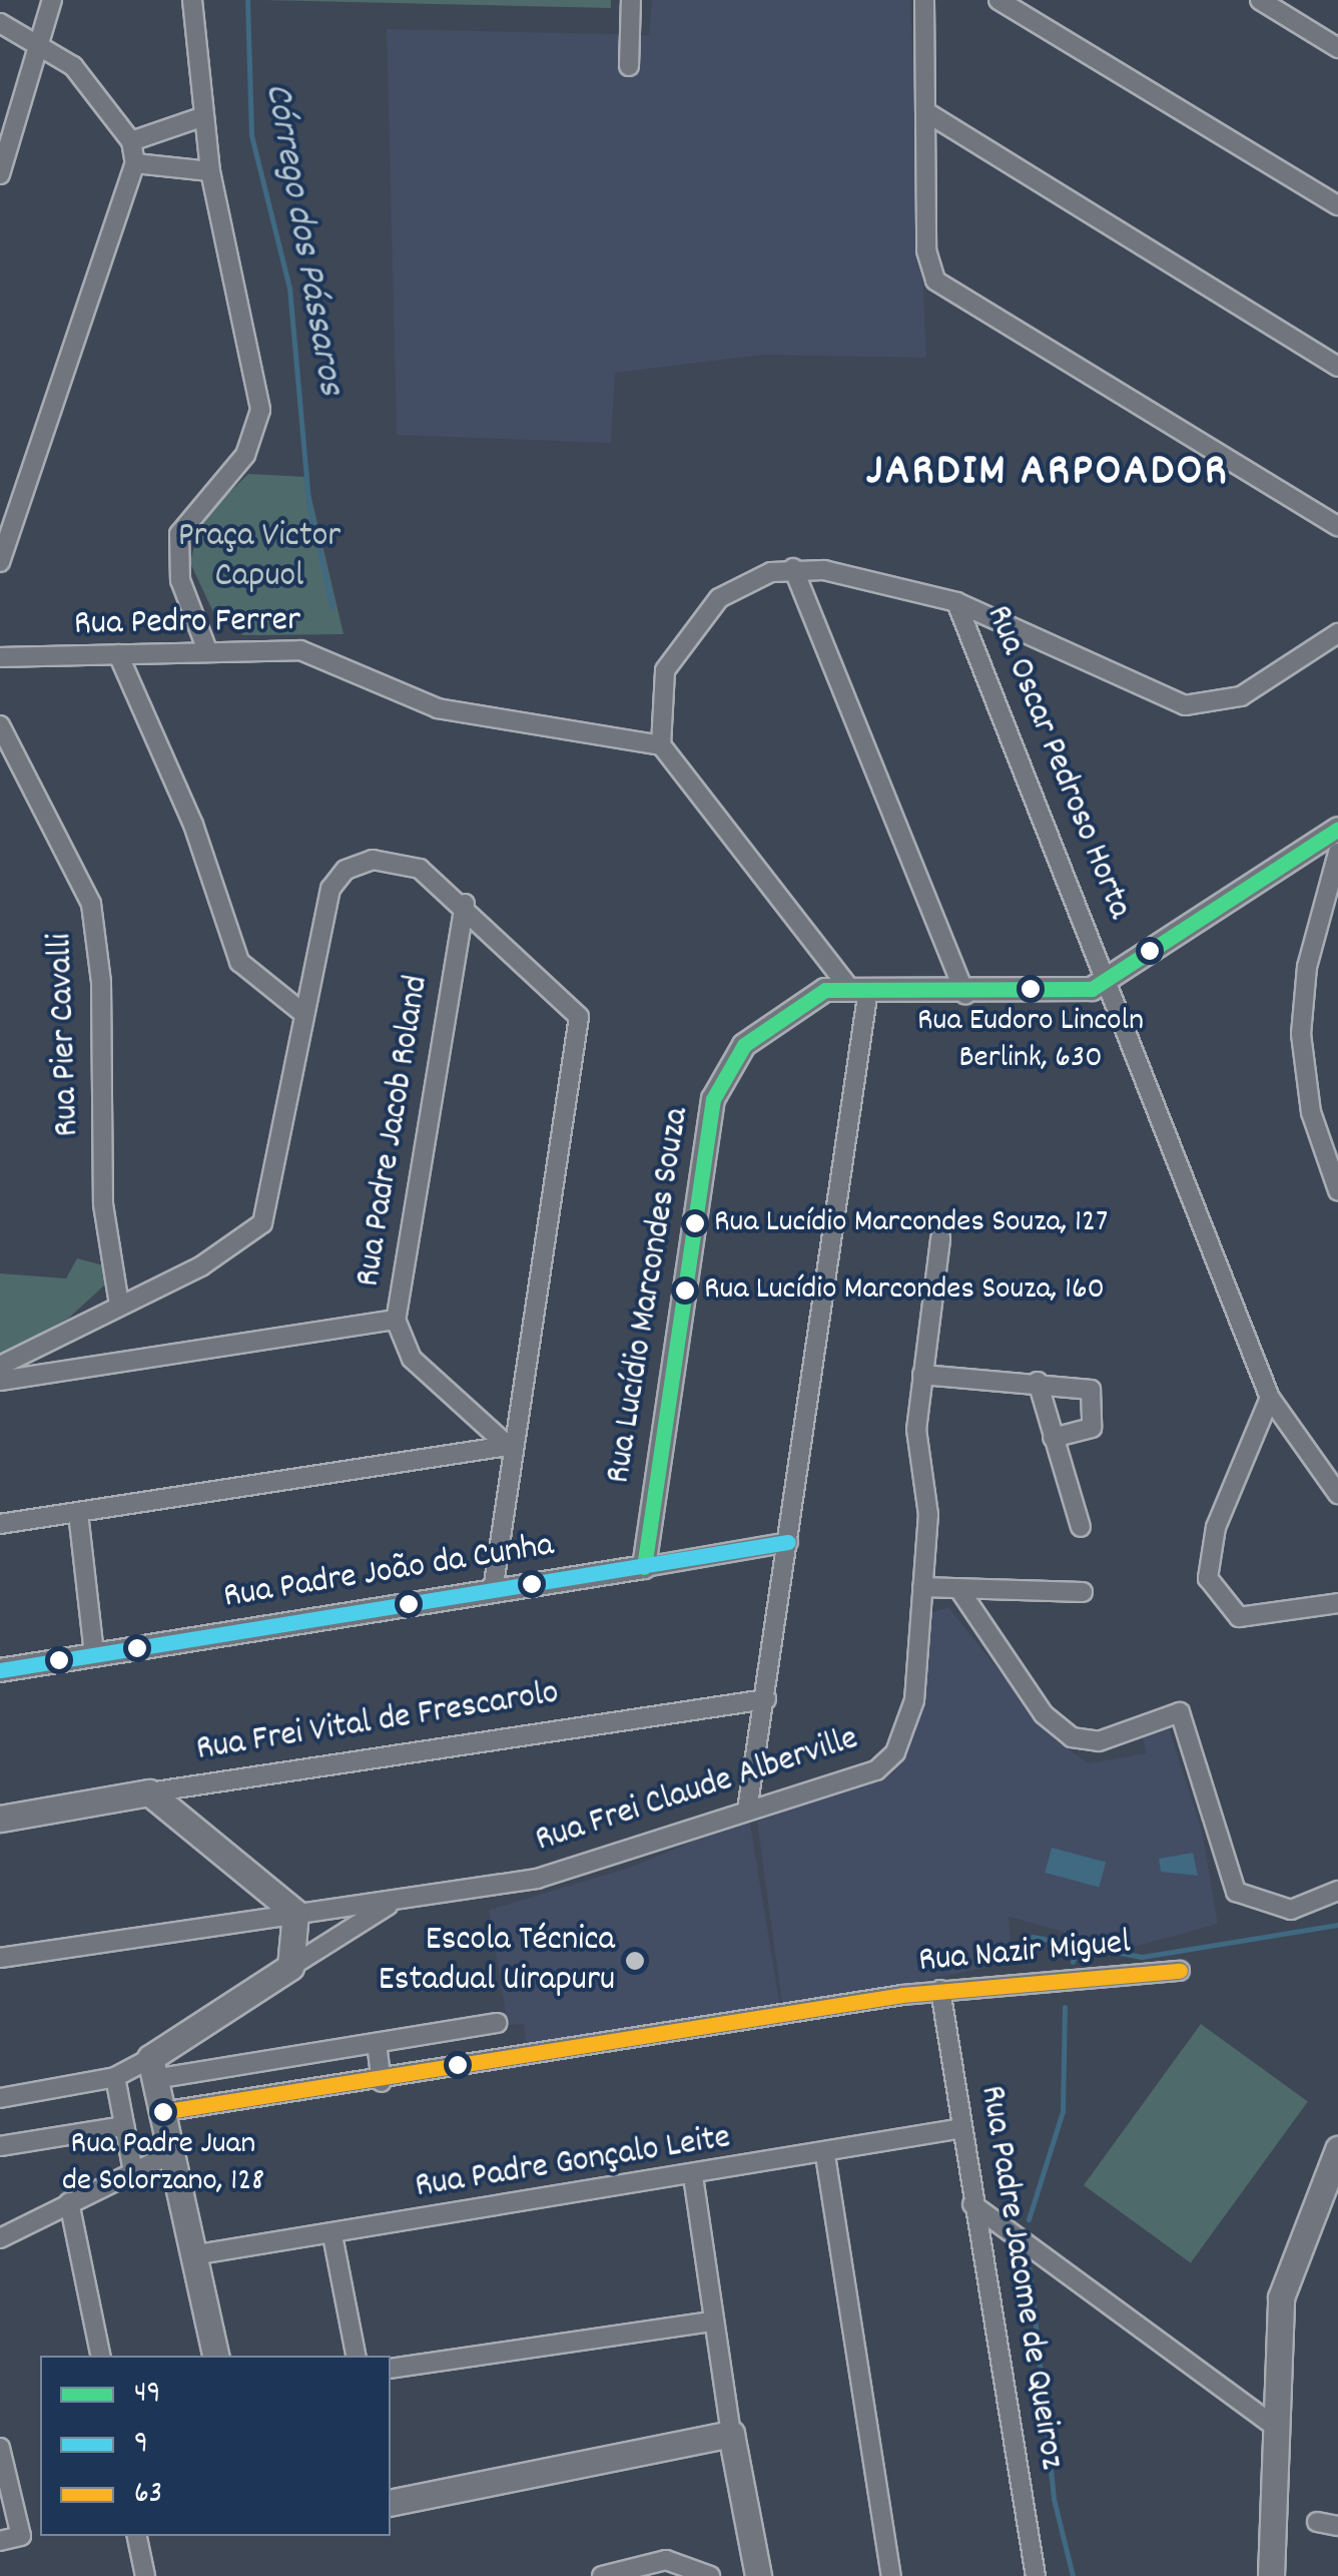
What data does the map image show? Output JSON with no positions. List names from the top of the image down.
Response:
{
  "streets": {
    "main road": ["Rua Frei Vital de Frescarolo"],
    "street": [
      "Rua Pedro Ferrer",
      "Rua Oscar Pedroso Horta",
      "Rua Pier Cavalli",
      "Rua Padre Jacob Roland",
      "Rua Lucídio Marcondes Souza",
      "Rua Padre João da Cunha",
      "Rua Frei Claude Alberville",
      "Rua Nazir Miguel",
      "Rua Padre Gonçalo Leite",
      "Rua Padre Jacome de Queiroz"
    ]
  },
  "crossings": [
    ["Rua Lucídio Marcondes Souza", "Rua Padre João da Cunha"],
    ["Rua Nazir Miguel", "Rua Padre Jacome de Queiroz"],
    ["Rua Padre Gonçalo Leite", "Rua Padre Jacome de Queiroz"]
  ],
  "districts": ["JARDIM ARPOADOR"],
  "water": ["Córrego dos Pássaros"],
  "parks": ["Praça Victor Capuol"],
  "places": [
    "Rua Eudoro Lincoln Berlink, 630",
    "Rua Lucídio Marcondes Souza, 127",
    "Rua Lucídio Marcondes Souza, 160",
    "Escola Técnica Estadual Uirapuru",
    "Rua Padre Juan de Solorzano, 128"
  ],
  "lines": ["transit line 49", "transit line 9", "transit line 63"],
  "legend": ["49", "9", "63"]
}
